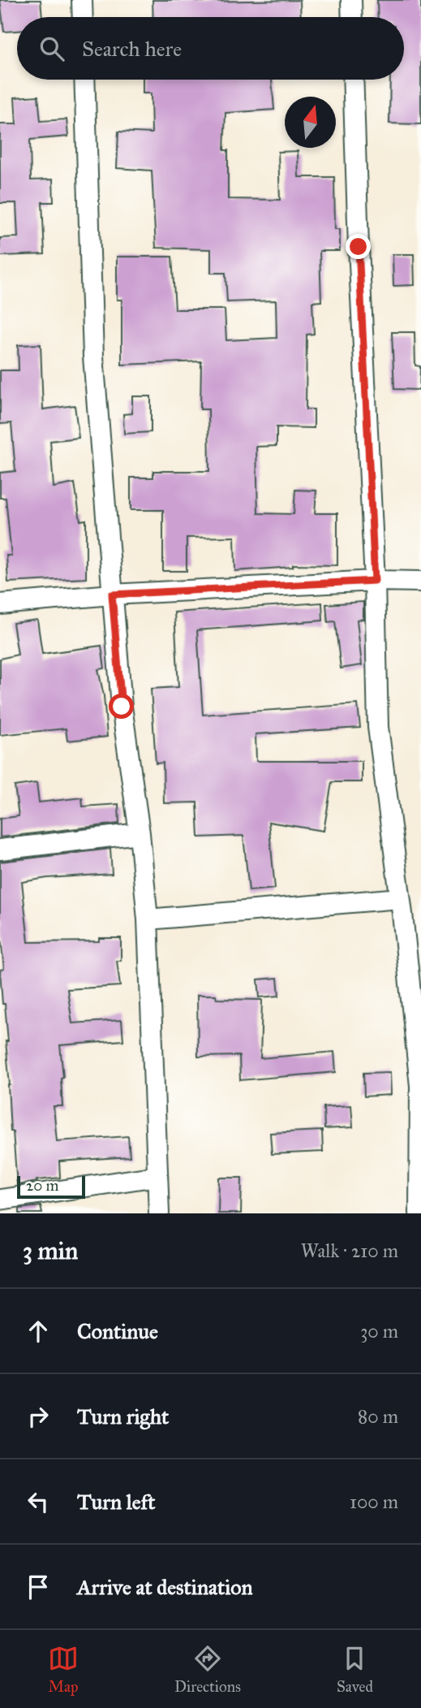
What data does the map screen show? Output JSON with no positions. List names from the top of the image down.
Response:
{
  "scale_bar": "20 m",
  "north": "top",
  "page": {
    "search": "Search here",
    "scale": "20 m",
    "heading": ["3 min", "Walk · 210 m"],
    "list": [
      ["Continue", "30 m"],
      ["Turn right", "80 m"],
      ["Turn left", "100 m"],
      "Arrive at destination"
    ],
    "nav": ["Map", "Directions", "Saved"]
  }
}
